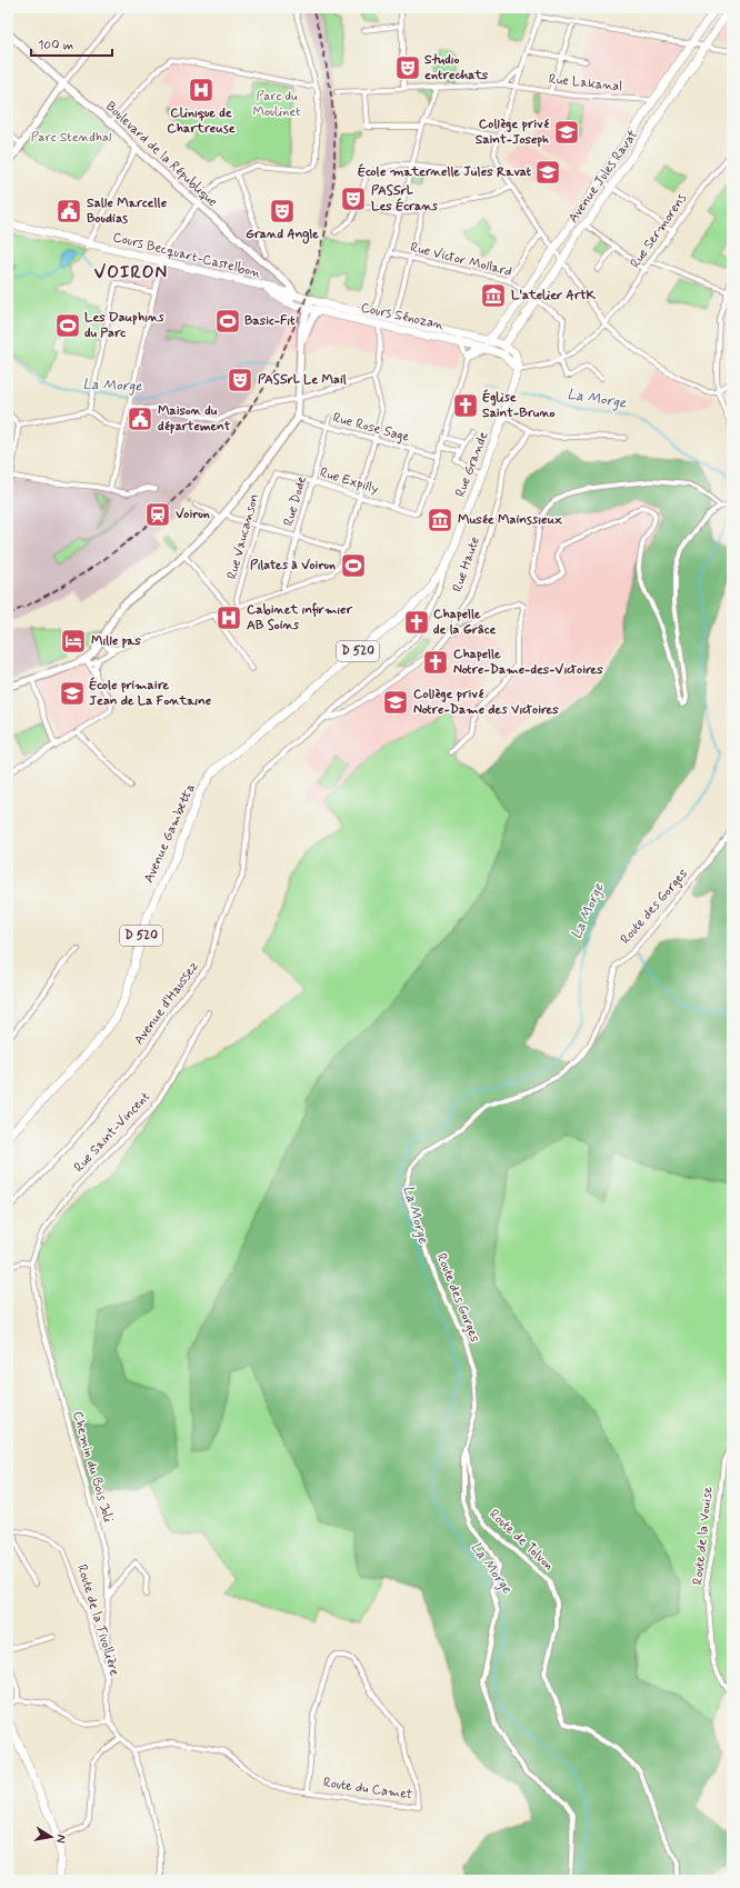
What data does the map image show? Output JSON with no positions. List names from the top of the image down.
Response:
{
  "streets": {
    "main road": [
      "Avenue Jules Ravat",
      "Cours Becquart-Castelbon",
      "Cours Sénozan",
      "Rue Grande",
      "D 520",
      "Avenue Gambetta"
    ],
    "street": [
      "Rue Lakanal",
      "Boulevard de la République",
      "Rue Sermorens",
      "Rue Victor Mollard",
      "Rue Rose Sage",
      "Rue Expilly",
      "Rue Dode",
      "Rue Vaucanson",
      "Rue Haute",
      "Route des Gorges",
      "Avenue d'Haussez",
      "Rue Saint-Vincent",
      "Chemin du Bois Joli",
      "Route de la Vouise",
      "Route de Tolvon",
      "Route de la Tivollière",
      "Route du Camet"
    ]
  },
  "crossings": [
    ["Rue Lakanal", "Avenue Jules Ravat"],
    ["Boulevard de la République", "Cours Becquart-Castelbon"],
    ["Avenue Jules Ravat", "Rue Victor Mollard"],
    ["Avenue Jules Ravat", "Cours Sénozan"],
    ["Rue Sermorens", "Rue Grande"],
    ["Cours Becquart-Castelbon", "Cours Sénozan"],
    ["Rue Rose Sage", "Rue Dode"],
    ["Rue Grande", "Avenue Gambetta"],
    ["Rue Expilly", "Rue Dode"],
    ["Rue Expilly", "Rue Vaucanson"],
    ["Rue Haute", "Avenue d'Haussez"],
    ["Avenue Gambetta", "Avenue d'Haussez"],
    ["Route des Gorges", "Route de Tolvon"],
    ["Rue Saint-Vincent", "Chemin du Bois Joli"],
    ["Chemin du Bois Joli", "Route de la Tivollière"],
    ["Route de la Tivollière", "Route du Camet"]
  ],
  "districts": ["VOIRON"],
  "water": ["La Morge"],
  "parks": ["Parc du Moulinet", "Parc Stendhal"],
  "places": {
    "theatre": [
      "Studio entrechats",
      "PASSrL Les Écrans",
      "Grand Angle",
      "PASSrL Le Mail"
    ],
    "hospital": ["Clinique de Chartreuse", "Cabinet infirmier AB Soins"],
    "school or university": [
      "Collège privé Saint-Joseph",
      "École maternelle Jules Ravat",
      "École primaire Jean de La Fontaine",
      "Collège privé Notre-Dame des Victoires"
    ],
    "public building": ["Salle Marcelle Boudias", "Maison du département"],
    "museum": ["L'atelier ArtK", "Musée Mainssieux"],
    "sports": ["Basic-Fit", "Les Dauphins du Parc", "Pilates à Voiron"],
    "church": ["Église Saint-Bruno", "Chapelle de la Grâce", "Chapelle Notre-Dame-des-Victoires"],
    "station": ["Voiron"],
    "hotel": ["Mille pas"]
  },
  "scale_bar": "100 m",
  "north": "right"
}
